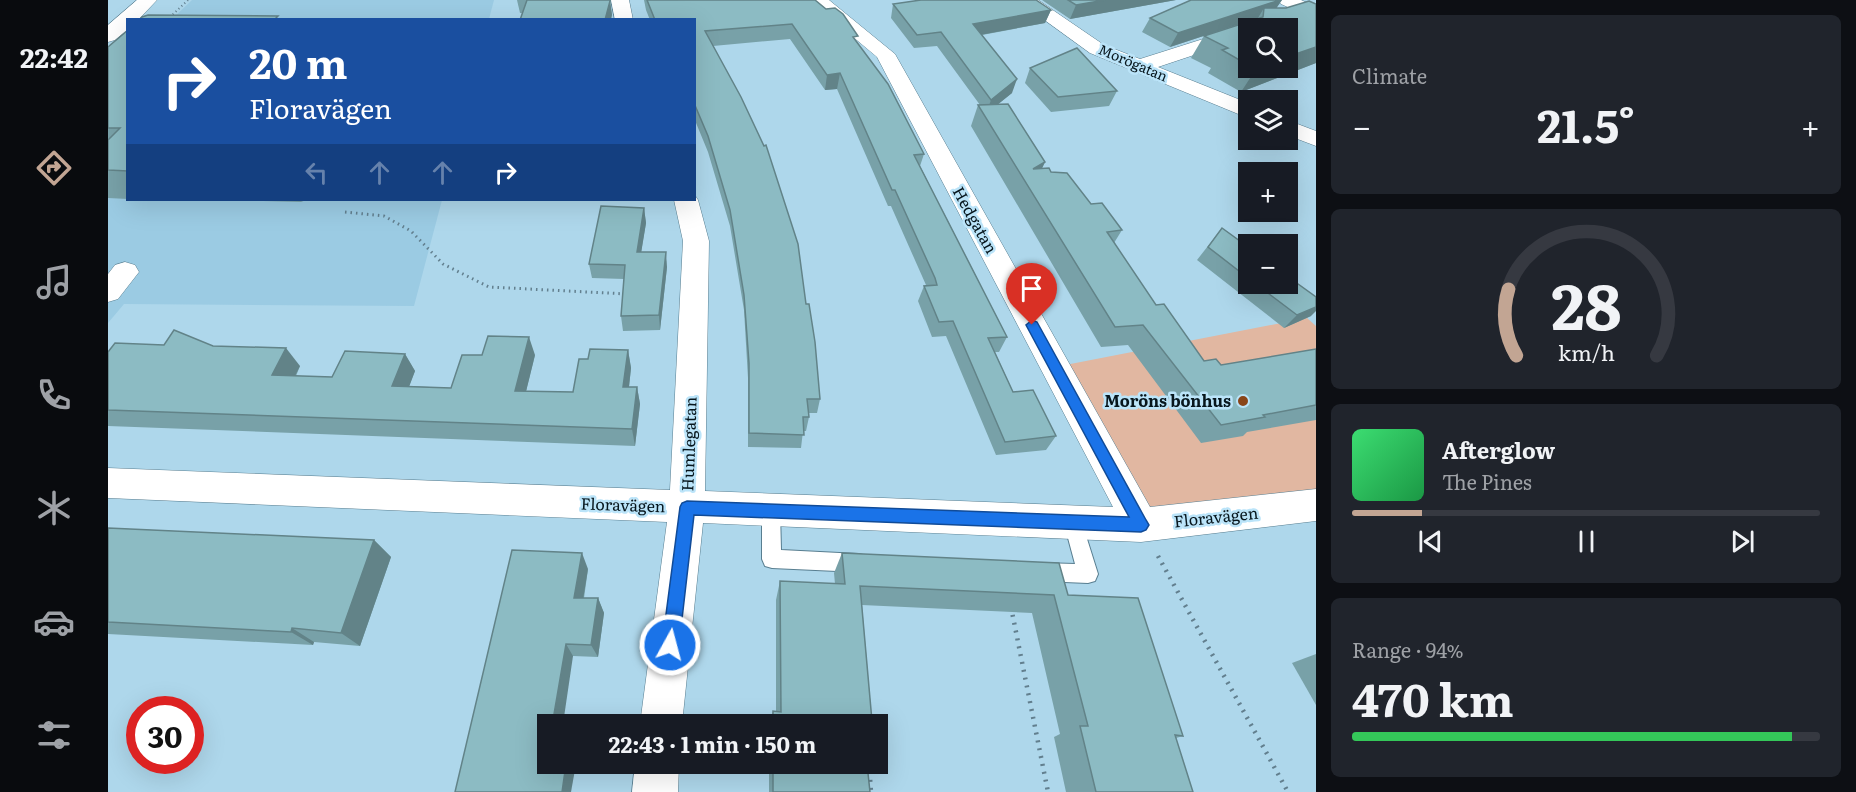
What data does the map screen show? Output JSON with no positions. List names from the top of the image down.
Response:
{
  "streets": {
    "street": [
      "Morögatan",
      "Hedgatan",
      "Humlegatan",
      "Floravägen"
    ]
  },
  "crossings": [
    ["Hedgatan", "Floravägen"],
    ["Humlegatan", "Floravägen"]
  ],
  "places": ["Moröns bönhus"],
  "page": {
    "tabs": "22:42",
    "tile": [
      "Climate",
      ["Range · 94%", "470 km"]
    ],
    "map_buttons": ["+", "−"],
    "turn": ["20 m", "Floravägen"],
    "heat": ["−", "21.5°", "+"],
    "song": ["Afterglow", "The Pines"],
    "limit": "30",
    "trip": "22:43 · 1 min · 150 m",
    "gauge": ["28", "km/h"]
  }
}
